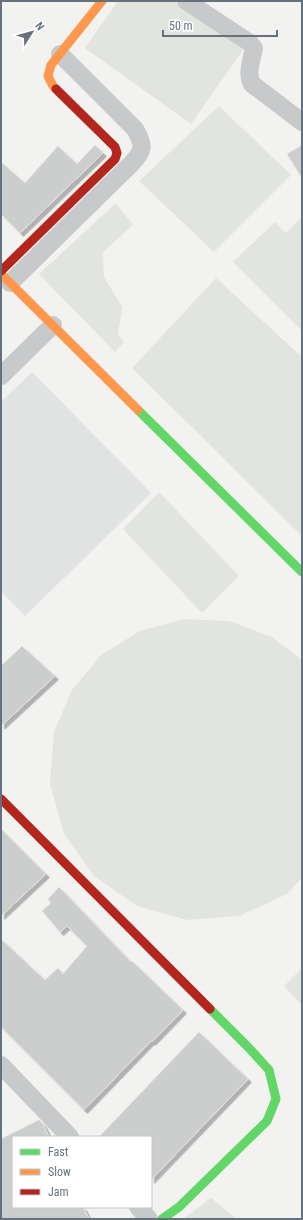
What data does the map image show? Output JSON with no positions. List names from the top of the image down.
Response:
{
  "legend": ["Fast", "Slow", "Jam"],
  "scale_bar": "50 m",
  "north": "top right"
}
